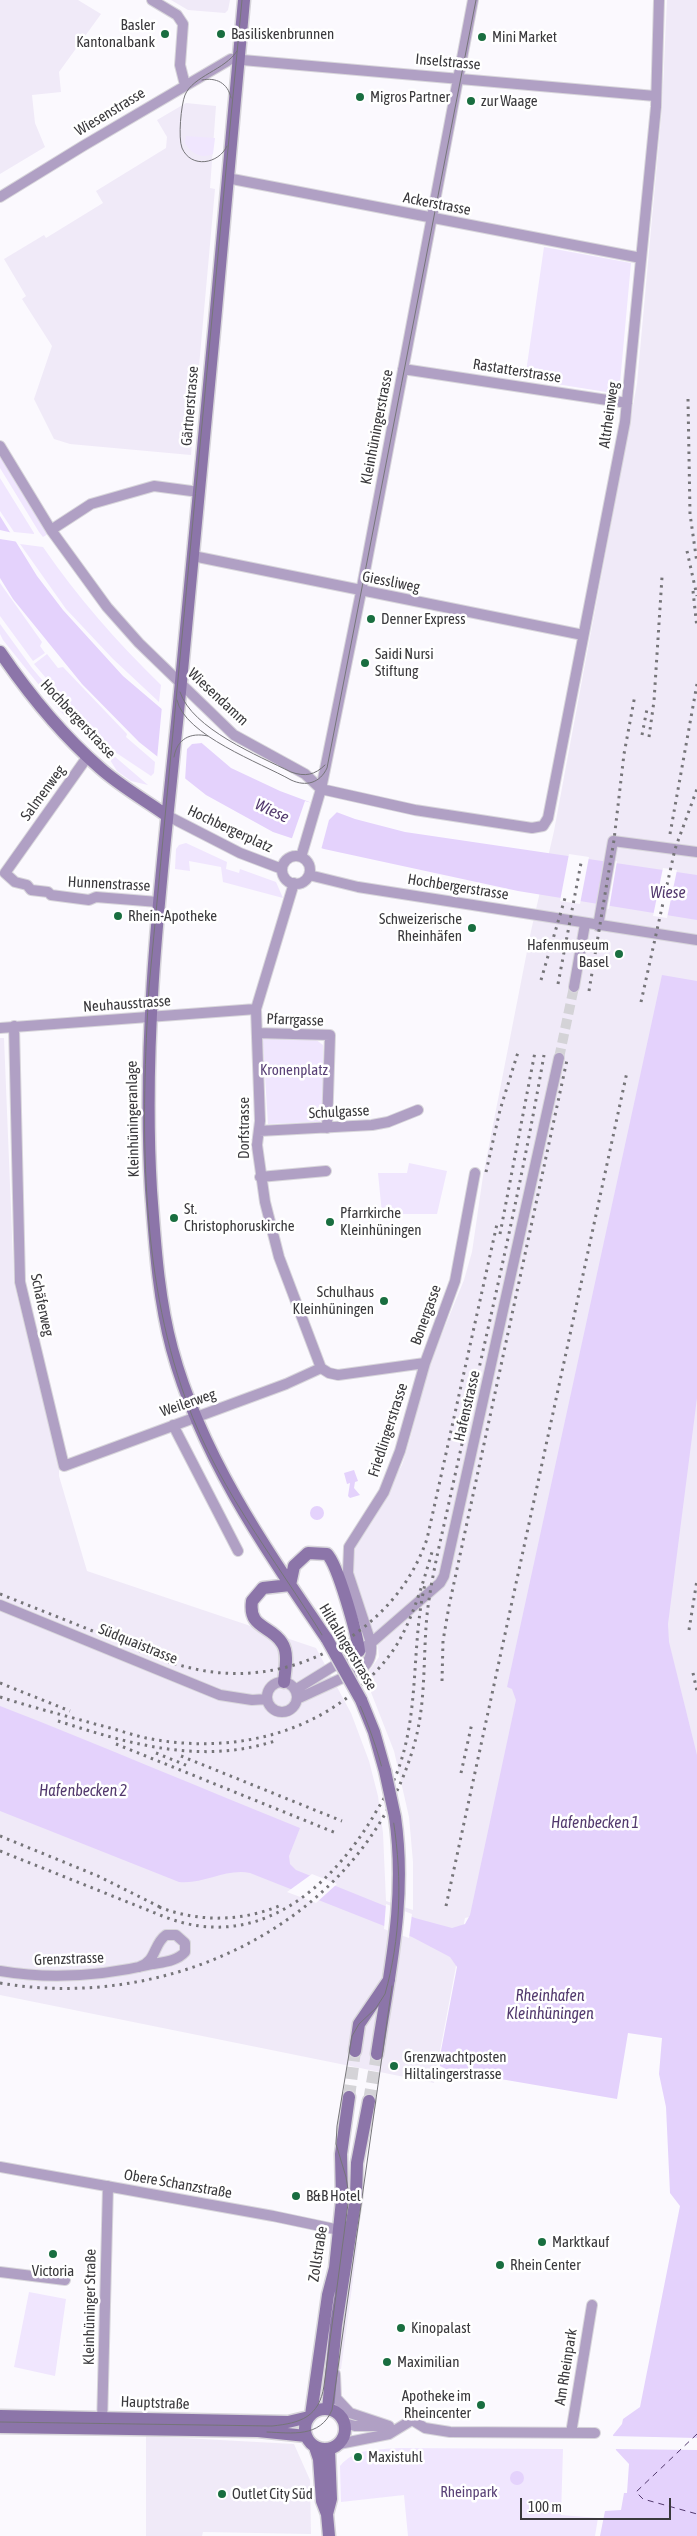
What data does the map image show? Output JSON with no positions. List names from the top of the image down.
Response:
{
  "streets": {
    "main road": [
      "Gärtnerstrasse",
      "Hochbergerstrasse",
      "Kleinhüningeranlage",
      "Hiltalingerstrasse",
      "Zollstraße",
      "Hauptstraße"
    ],
    "street": [
      "Inselstrasse",
      "Wiesenstrasse",
      "Ackerstrasse",
      "Rastatterstrasse",
      "Altrheinweg",
      "Kleinhüningerstrasse",
      "Giessliweg",
      "Wiesendamm",
      "Salmenweg",
      "Hochbergerplatz",
      "Hunnenstrasse",
      "Neuhausstrasse",
      "Pfarrgasse",
      "Schulgasse",
      "Dorfstrasse",
      "Schäferweg",
      "Bonergasse",
      "Weilerweg",
      "Hafenstrasse",
      "Friedlingerstrasse",
      "Südquaistrasse",
      "Grenzstrasse",
      "Obere Schanzstraße",
      "Kleinhüninger Straße",
      "Am Rheinpark"
    ]
  },
  "crossings": [
    ["Inselstrasse", "Wiesenstrasse"],
    ["Inselstrasse", "Gärtnerstrasse"],
    ["Inselstrasse", "Altrheinweg"],
    ["Inselstrasse", "Kleinhüningerstrasse"],
    ["Wiesenstrasse", "Gärtnerstrasse"],
    ["Ackerstrasse", "Gärtnerstrasse"],
    ["Ackerstrasse", "Altrheinweg"],
    ["Ackerstrasse", "Kleinhüningerstrasse"],
    ["Rastatterstrasse", "Altrheinweg"],
    ["Rastatterstrasse", "Kleinhüningerstrasse"],
    ["Gärtnerstrasse", "Giessliweg"],
    ["Gärtnerstrasse", "Wiesendamm"],
    ["Gärtnerstrasse", "Hochbergerstrasse"],
    ["Gärtnerstrasse", "Hochbergerplatz"],
    ["Gärtnerstrasse", "Kleinhüningeranlage"],
    ["Altrheinweg", "Giessliweg"],
    ["Altrheinweg", "Wiesendamm"],
    ["Kleinhüningerstrasse", "Giessliweg"],
    ["Kleinhüningerstrasse", "Wiesendamm"],
    ["Kleinhüningerstrasse", "Hochbergerstrasse"],
    ["Kleinhüningerstrasse", "Hochbergerplatz"],
    ["Kleinhüningerstrasse", "Dorfstrasse"],
    ["Hochbergerstrasse", "Salmenweg"],
    ["Hochbergerstrasse", "Hochbergerplatz"],
    ["Hochbergerstrasse", "Kleinhüningeranlage"],
    ["Hochbergerstrasse", "Dorfstrasse"],
    ["Salmenweg", "Hunnenstrasse"],
    ["Hochbergerplatz", "Kleinhüningeranlage"],
    ["Hochbergerplatz", "Dorfstrasse"],
    ["Hunnenstrasse", "Kleinhüningeranlage"],
    ["Neuhausstrasse", "Kleinhüningeranlage"],
    ["Neuhausstrasse", "Dorfstrasse"],
    ["Neuhausstrasse", "Schäferweg"],
    ["Pfarrgasse", "Schulgasse"],
    ["Pfarrgasse", "Dorfstrasse"],
    ["Schulgasse", "Dorfstrasse"],
    ["Kleinhüningeranlage", "Weilerweg"],
    ["Kleinhüningeranlage", "Hiltalingerstrasse"],
    ["Dorfstrasse", "Bonergasse"],
    ["Dorfstrasse", "Weilerweg"],
    ["Schäferweg", "Weilerweg"],
    ["Bonergasse", "Weilerweg"],
    ["Bonergasse", "Friedlingerstrasse"],
    ["Weilerweg", "Hiltalingerstrasse"],
    ["Hafenstrasse", "Friedlingerstrasse"],
    ["Hafenstrasse", "Südquaistrasse"],
    ["Obere Schanzstraße", "Zollstraße"],
    ["Obere Schanzstraße", "Kleinhüninger Straße"],
    ["Zollstraße", "Hauptstraße"],
    ["Kleinhüninger Straße", "Hauptstraße"]
  ],
  "water": [
    "Wiese",
    "Hafenbecken 2",
    "Hafenbecken 1",
    "Rheinhafen Kleinhüningen"
  ],
  "parks": ["Kronenplatz", "Rheinpark"],
  "places": [
    "Basler Kantonalbank",
    "Basiliskenbrunnen",
    "Mini Market",
    "Migros Partner",
    "zur Waage",
    "Denner Express",
    "Saidi Nursi Stiftung",
    "Rhein-Apotheke",
    "Schweizerische Rheinhäfen",
    "Hafenmuseum Basel",
    "St. Christophoruskirche",
    "Pfarrkirche Kleinhüningen",
    "Schulhaus Kleinhüningen",
    "Grenzwachtposten Hiltalingerstrasse",
    "B&B Hotel",
    "Marktkauf",
    "Victoria",
    "Rhein Center",
    "Kinopalast",
    "Maximilian",
    "Apotheke im Rheincenter",
    "Maxistuhl",
    "Outlet City Süd"
  ],
  "scale_bar": "100 m"
}
